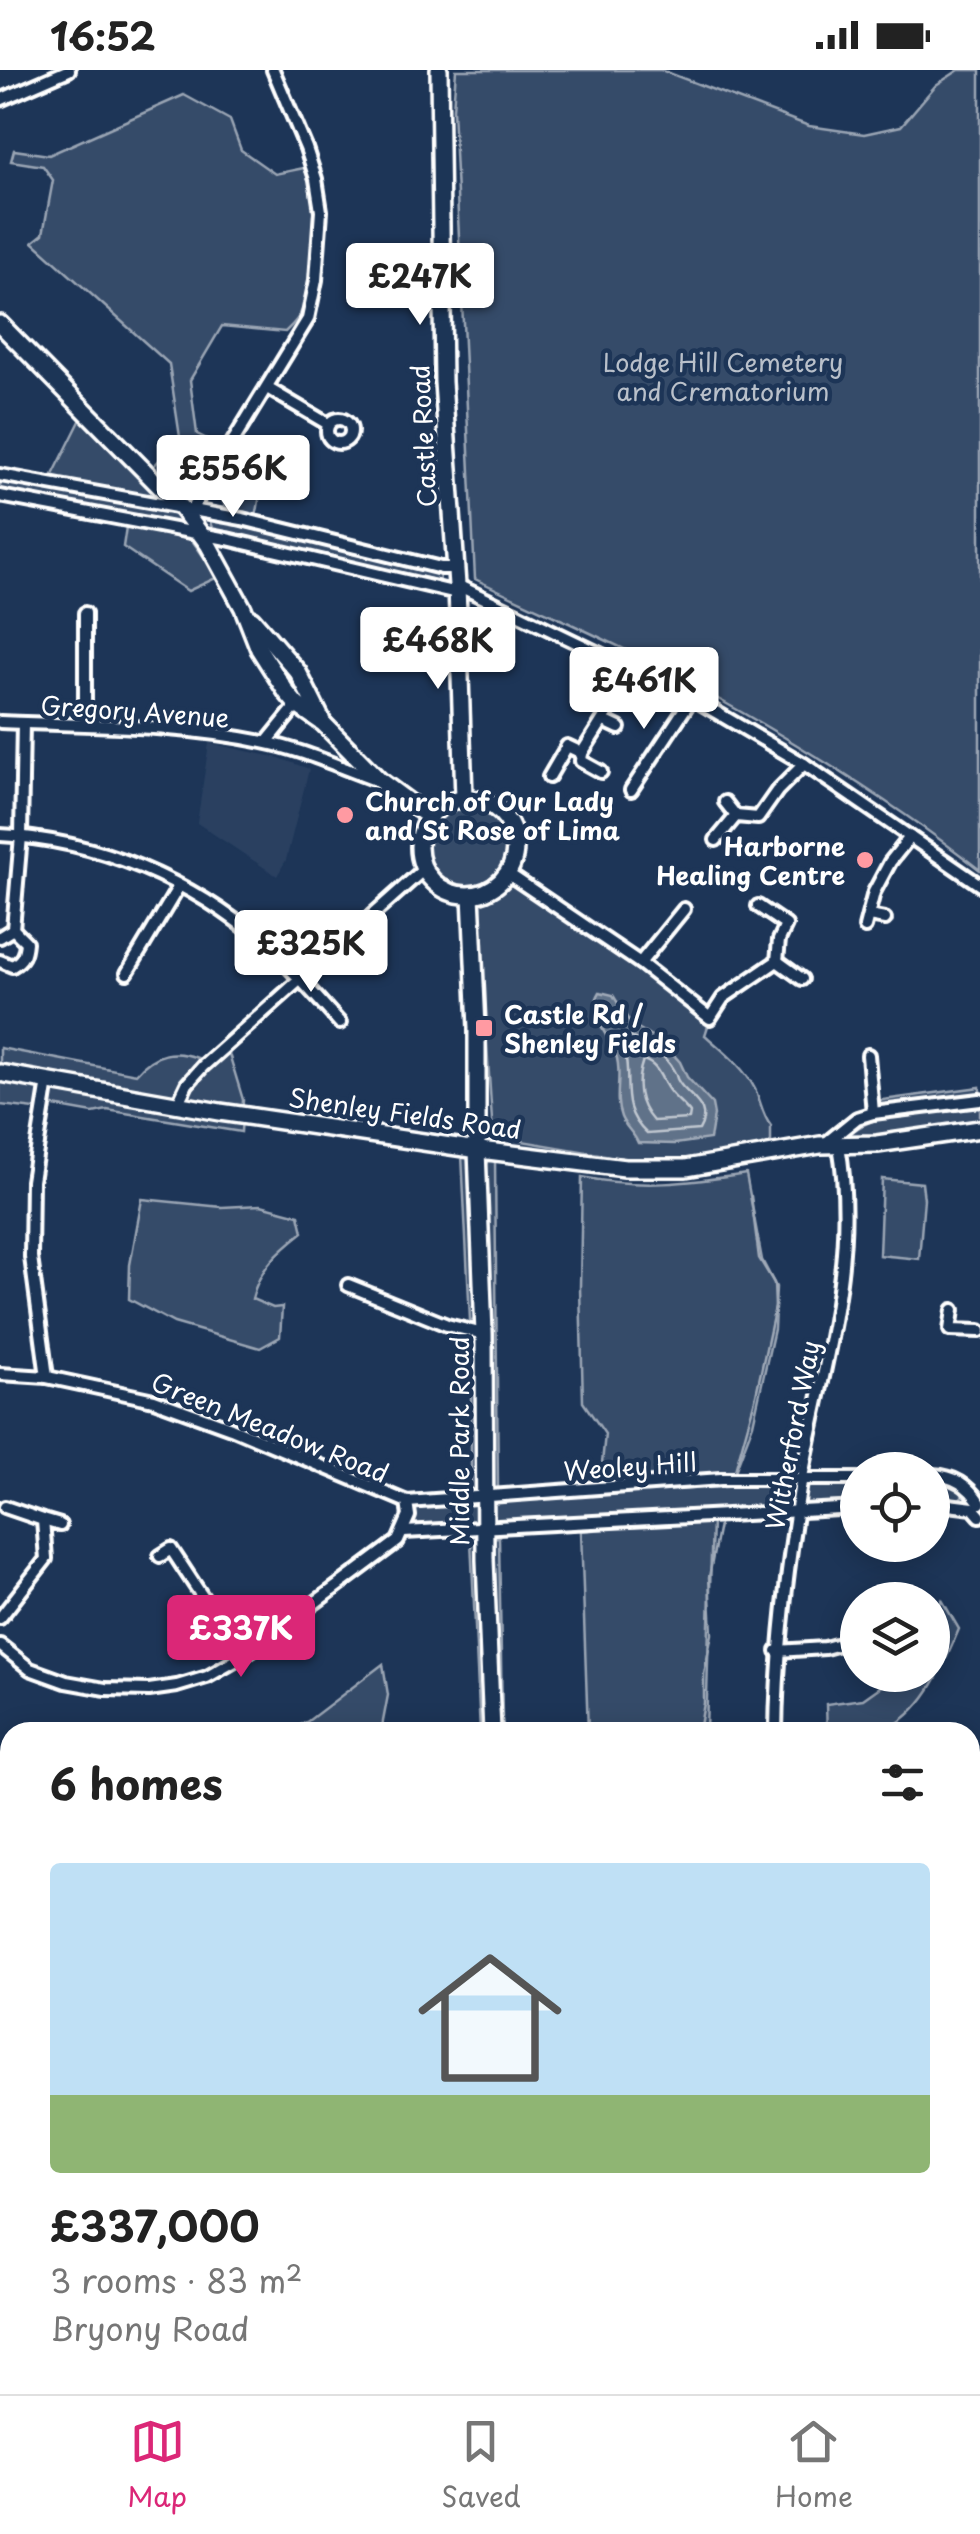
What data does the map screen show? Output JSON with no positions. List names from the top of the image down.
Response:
{
  "streets": {
    "street": [
      "Castle Road",
      "Gregory Avenue",
      "Shenley Fields Road",
      "Green Meadow Road",
      "Witherford Way",
      "Middle Park Road",
      "Weoley Hill"
    ]
  },
  "crossings": [
    ["Shenley Fields Road", "Witherford Way"],
    ["Shenley Fields Road", "Middle Park Road"],
    ["Green Meadow Road", "Weoley Hill"],
    ["Witherford Way", "Weoley Hill"],
    ["Middle Park Road", "Weoley Hill"]
  ],
  "parks": ["Lodge Hill Cemetery and Crematorium"],
  "places": {
    "other": ["Church of Our Lady and St Rose of Lima", "Harborne Healing Centre"],
    "transit": ["Castle Rd / Shenley Fields"]
  },
  "page": {
    "status": "16:52",
    "price": [
      "£247K",
      "£556K",
      "£468K",
      "£461K",
      "£325K",
      "£337K"
    ],
    "heading": "6 homes",
    "list": [
      {
        "name": "£337,000",
        "note": "3 rooms · 83 m² · Bryony Road"
      }
    ],
    "tabs": ["Map", "Saved", "Home"]
  }
}
